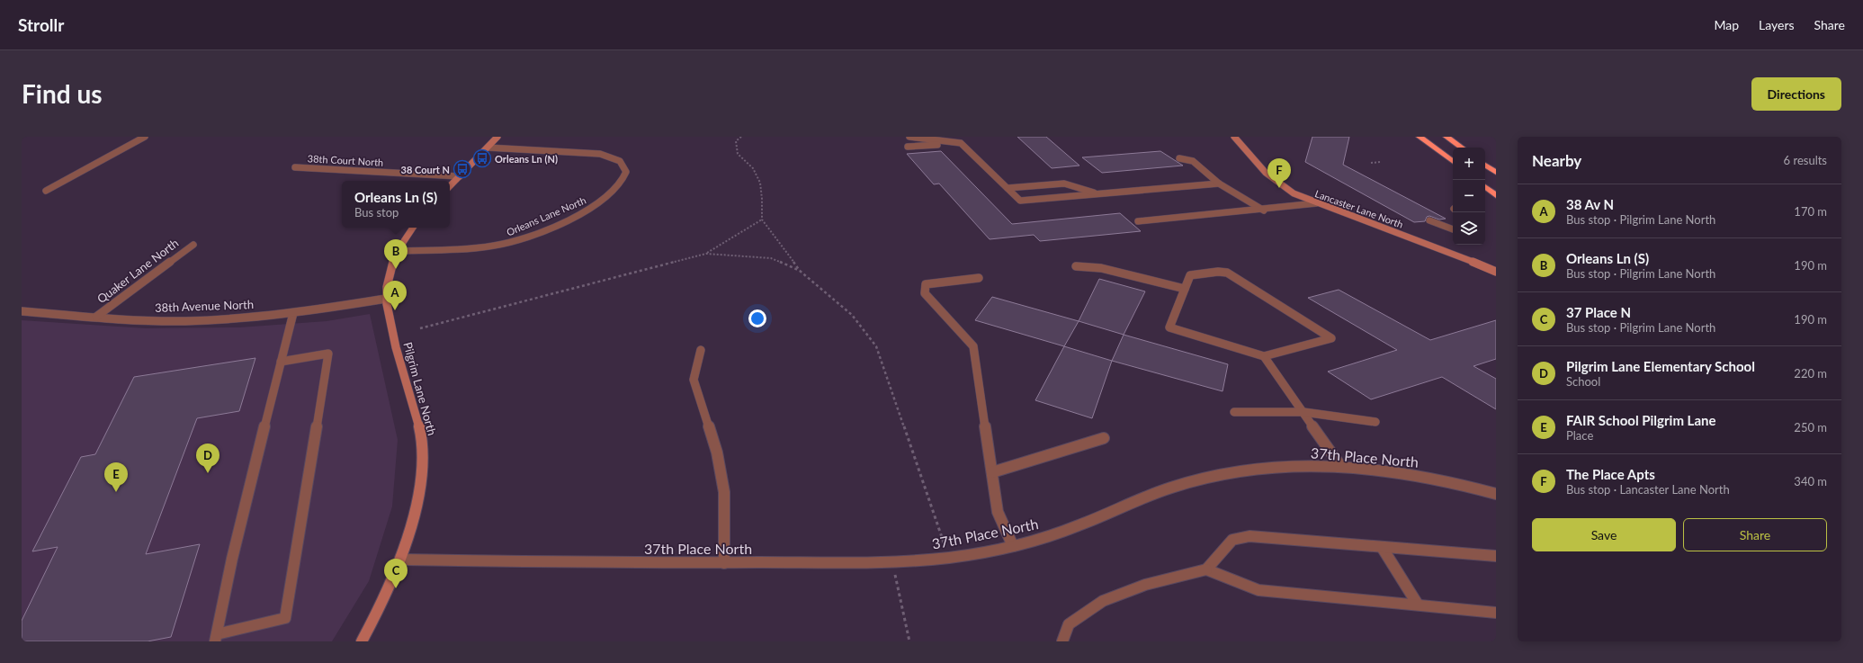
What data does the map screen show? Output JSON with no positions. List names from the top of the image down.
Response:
{
  "streets": {
    "street": [
      "38th Court North",
      "Lancaster Lane North",
      "Orleans Lane North",
      "Quaker Lane North",
      "38th Avenue North",
      "Pilgrim Lane North",
      "37th Place North"
    ]
  },
  "crossings": [
    ["Orleans Lane North", "Pilgrim Lane North"],
    ["Quaker Lane North", "38th Avenue North"],
    ["38th Avenue North", "Pilgrim Lane North"],
    ["Pilgrim Lane North", "37th Place North"]
  ],
  "places": {
    "bus stop": ["Orleans Ln (N)", "38 Court N"]
  },
  "page": {
    "header": "Strollr",
    "nav": ["Map", "Layers", "Share"],
    "buttons": [
      "Directions",
      ["Save", "Share"]
    ],
    "title": "Find us",
    "heading": ["Nearby", "6 results"],
    "map_buttons": ["+", "−"],
    "pins": [
      "F",
      "B",
      "A",
      "D",
      "E",
      "C"
    ],
    "popup": ["Orleans Ln (S)", "Bus stop"],
    "list": [
      {
        "mark": "A",
        "name": "38 Av N",
        "note": "Bus stop · Pilgrim Lane North",
        "value": "170 m"
      },
      {
        "mark": "B",
        "name": "Orleans Ln (S)",
        "note": "Bus stop · Pilgrim Lane North",
        "value": "190 m"
      },
      {
        "mark": "C",
        "name": "37 Place N",
        "note": "Bus stop · Pilgrim Lane North",
        "value": "190 m"
      },
      {
        "mark": "D",
        "name": "Pilgrim Lane Elementary School",
        "note": "School",
        "value": "220 m"
      },
      {
        "mark": "E",
        "name": "FAIR School Pilgrim Lane",
        "note": "Place",
        "value": "250 m"
      },
      {
        "mark": "F",
        "name": "The Place Apts",
        "note": "Bus stop · Lancaster Lane North",
        "value": "340 m"
      }
    ]
  }
}
